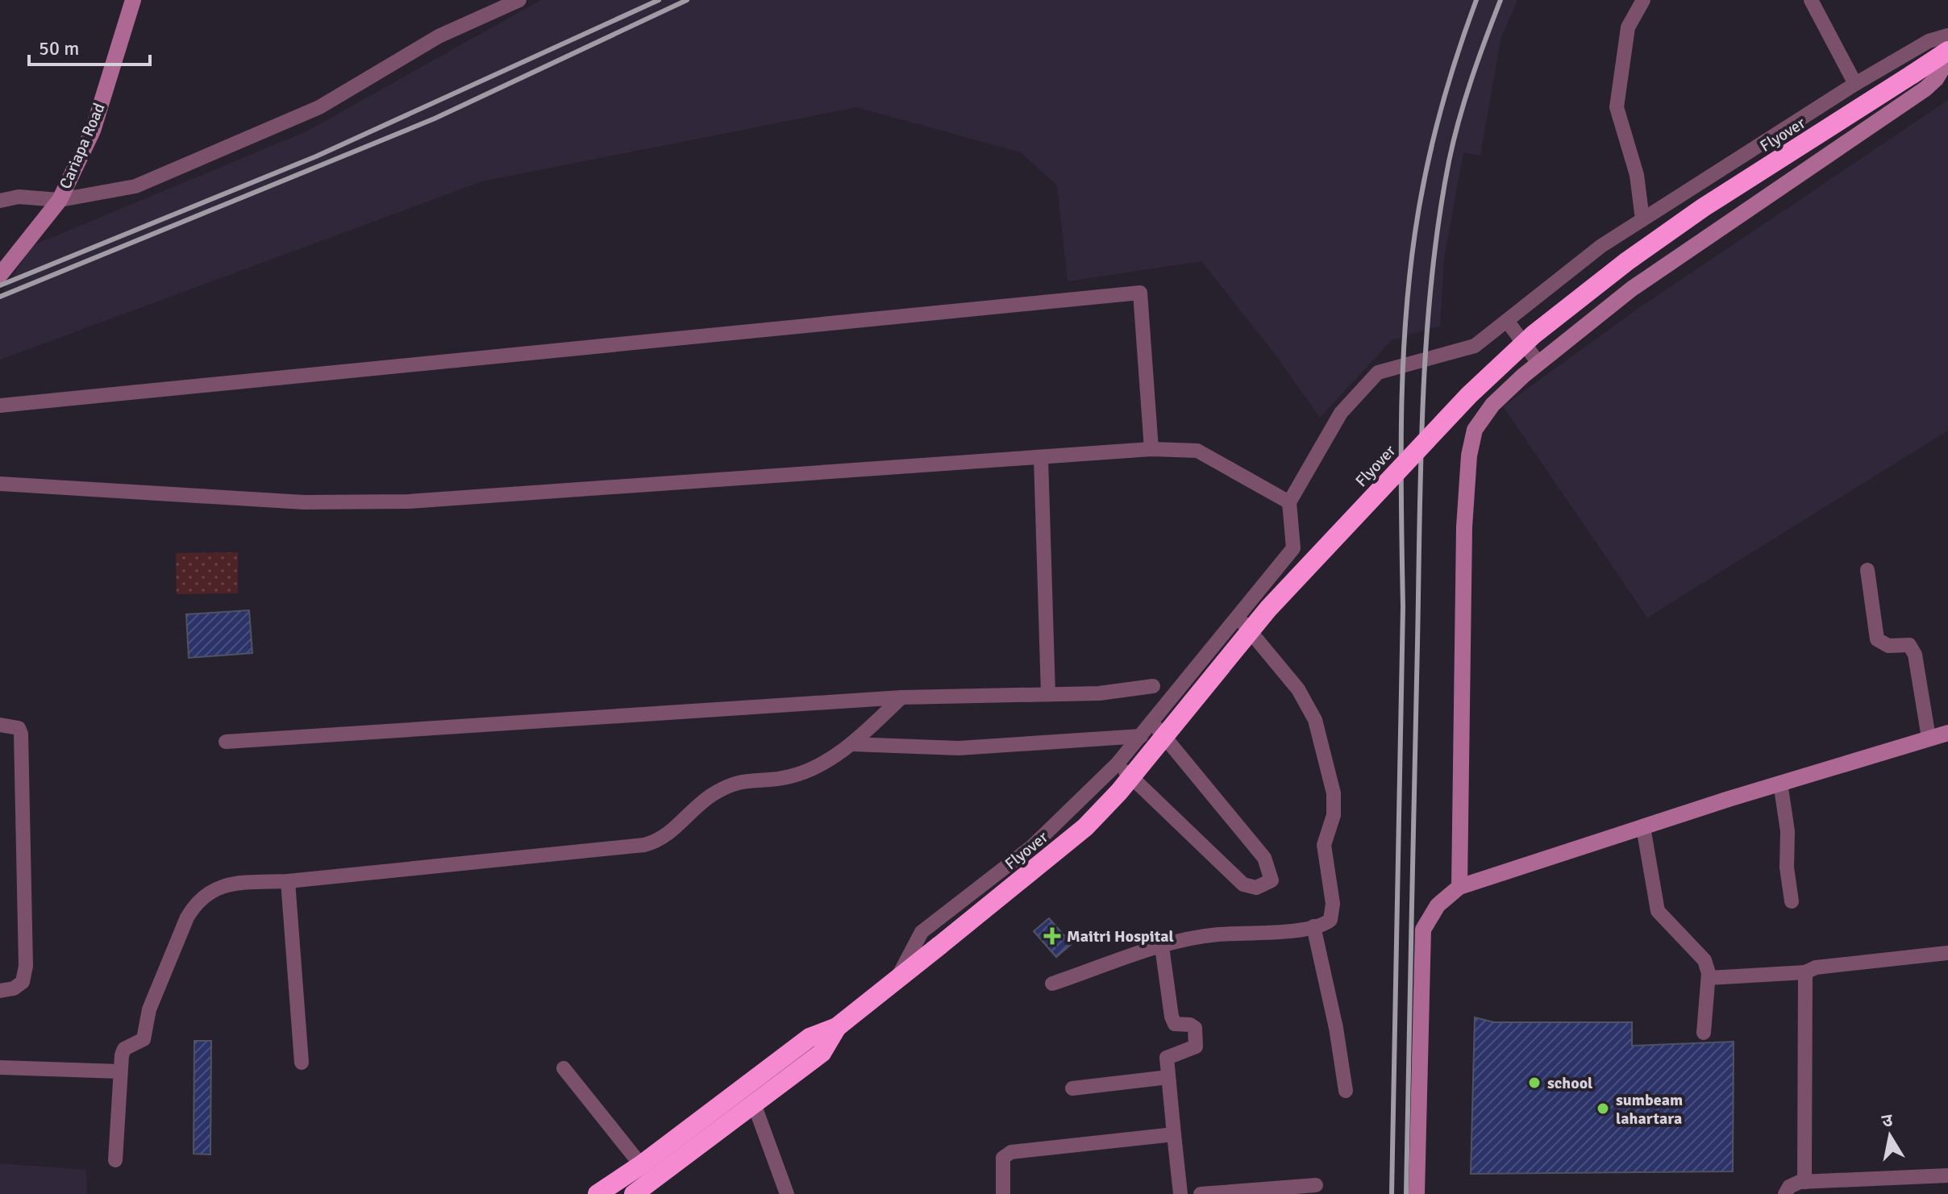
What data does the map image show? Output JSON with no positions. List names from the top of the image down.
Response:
{
  "streets": {
    "highway": ["Flyover"],
    "street": ["Cariapa Road"]
  },
  "places": {
    "health": ["Maitri Hospital"],
    "other": ["school", "sumbeam lahartara"]
  },
  "scale_bar": "50 m",
  "north": "top"
}
